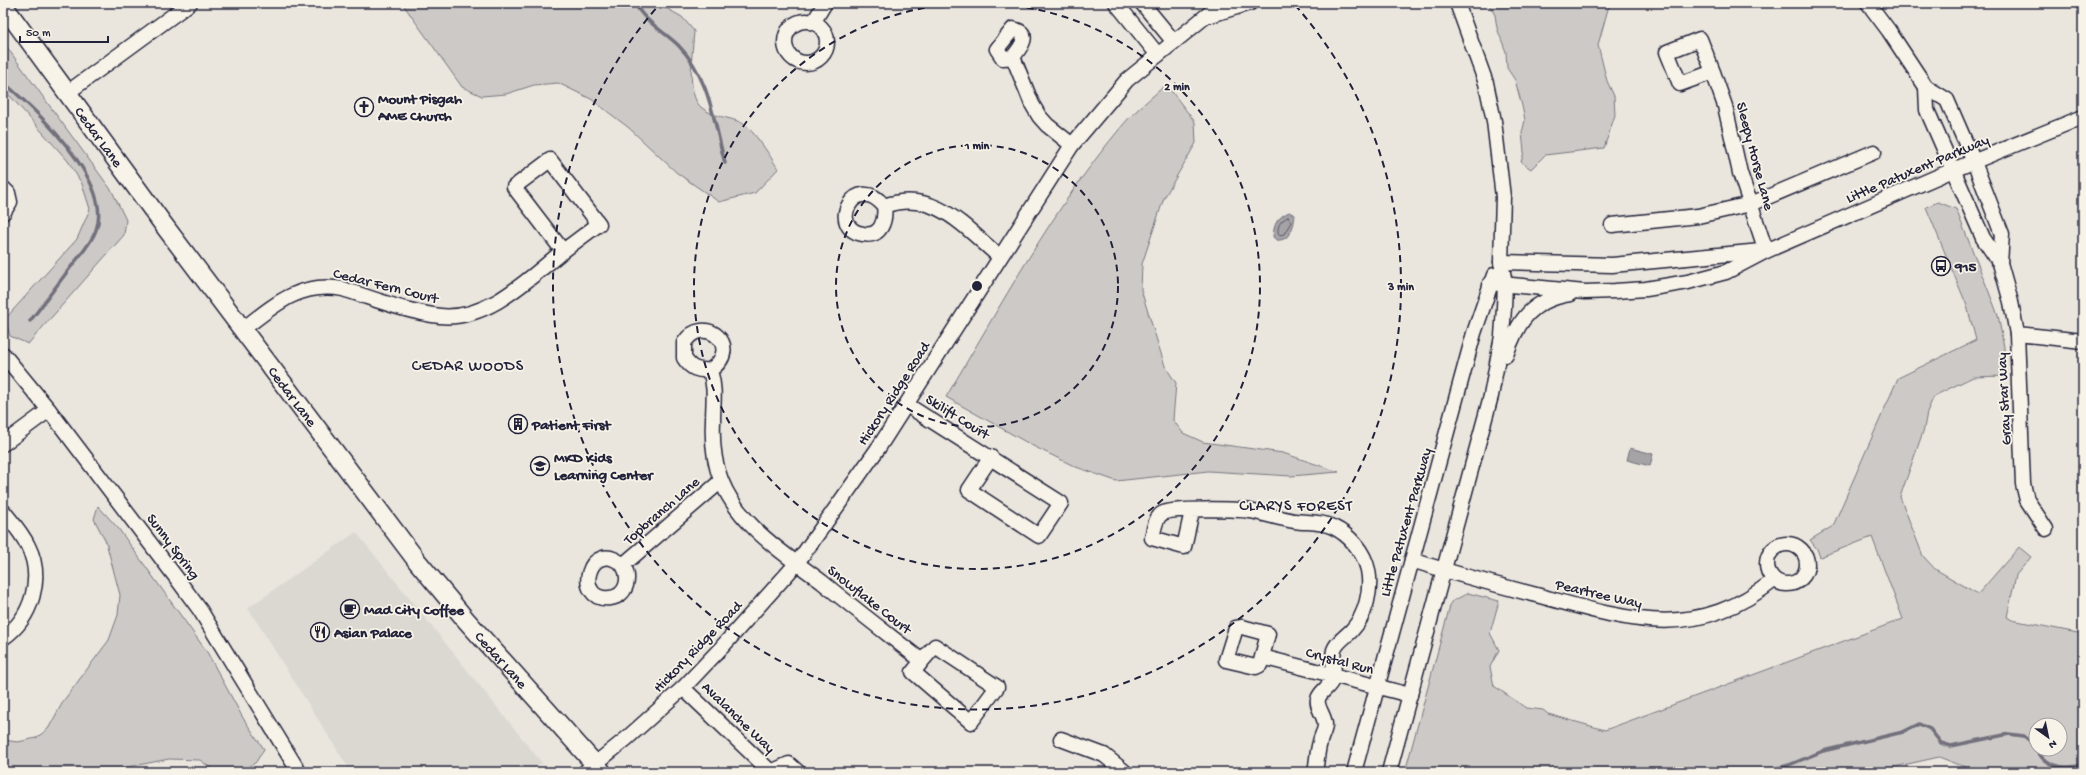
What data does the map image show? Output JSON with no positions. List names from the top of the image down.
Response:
{
  "streets": {
    "main road": ["Cedar Lane"],
    "street": [
      "Sleepy Horse Lane",
      "Little Patuxent Parkway",
      "Cedar Fern Court",
      "Hickory Ridge Road",
      "Gray Star Way",
      "Skilift Court",
      "Topbranch Lane",
      "Sunny Spring",
      "Peartree Way",
      "Snowflake Court",
      "Crystal Run",
      "Avalanche Way"
    ]
  },
  "crossings": [
    ["Cedar Lane", "Cedar Fern Court"],
    ["Cedar Lane", "Hickory Ridge Road"],
    ["Sleepy Horse Lane", "Little Patuxent Parkway"],
    ["Little Patuxent Parkway", "Gray Star Way"],
    ["Little Patuxent Parkway", "Peartree Way"],
    ["Little Patuxent Parkway", "Crystal Run"],
    ["Hickory Ridge Road", "Skilift Court"],
    ["Hickory Ridge Road", "Snowflake Court"],
    ["Hickory Ridge Road", "Avalanche Way"],
    ["Topbranch Lane", "Snowflake Court"]
  ],
  "districts": ["CEDAR WOODS", "CLARYS FOREST"],
  "places": {
    "church": ["Mount Pisgah AME Church"],
    "bus stop": ["915"],
    "building": ["Patient First"],
    "school or university": ["MKD Kids Learning Center"],
    "cafe": ["Mad City Coffee"],
    "restaurant": ["Asian Palace"]
  },
  "scale_bar": "50 m",
  "north": "bottom right",
  "rings": ["2 min", "1 min", "3 min"]
}
